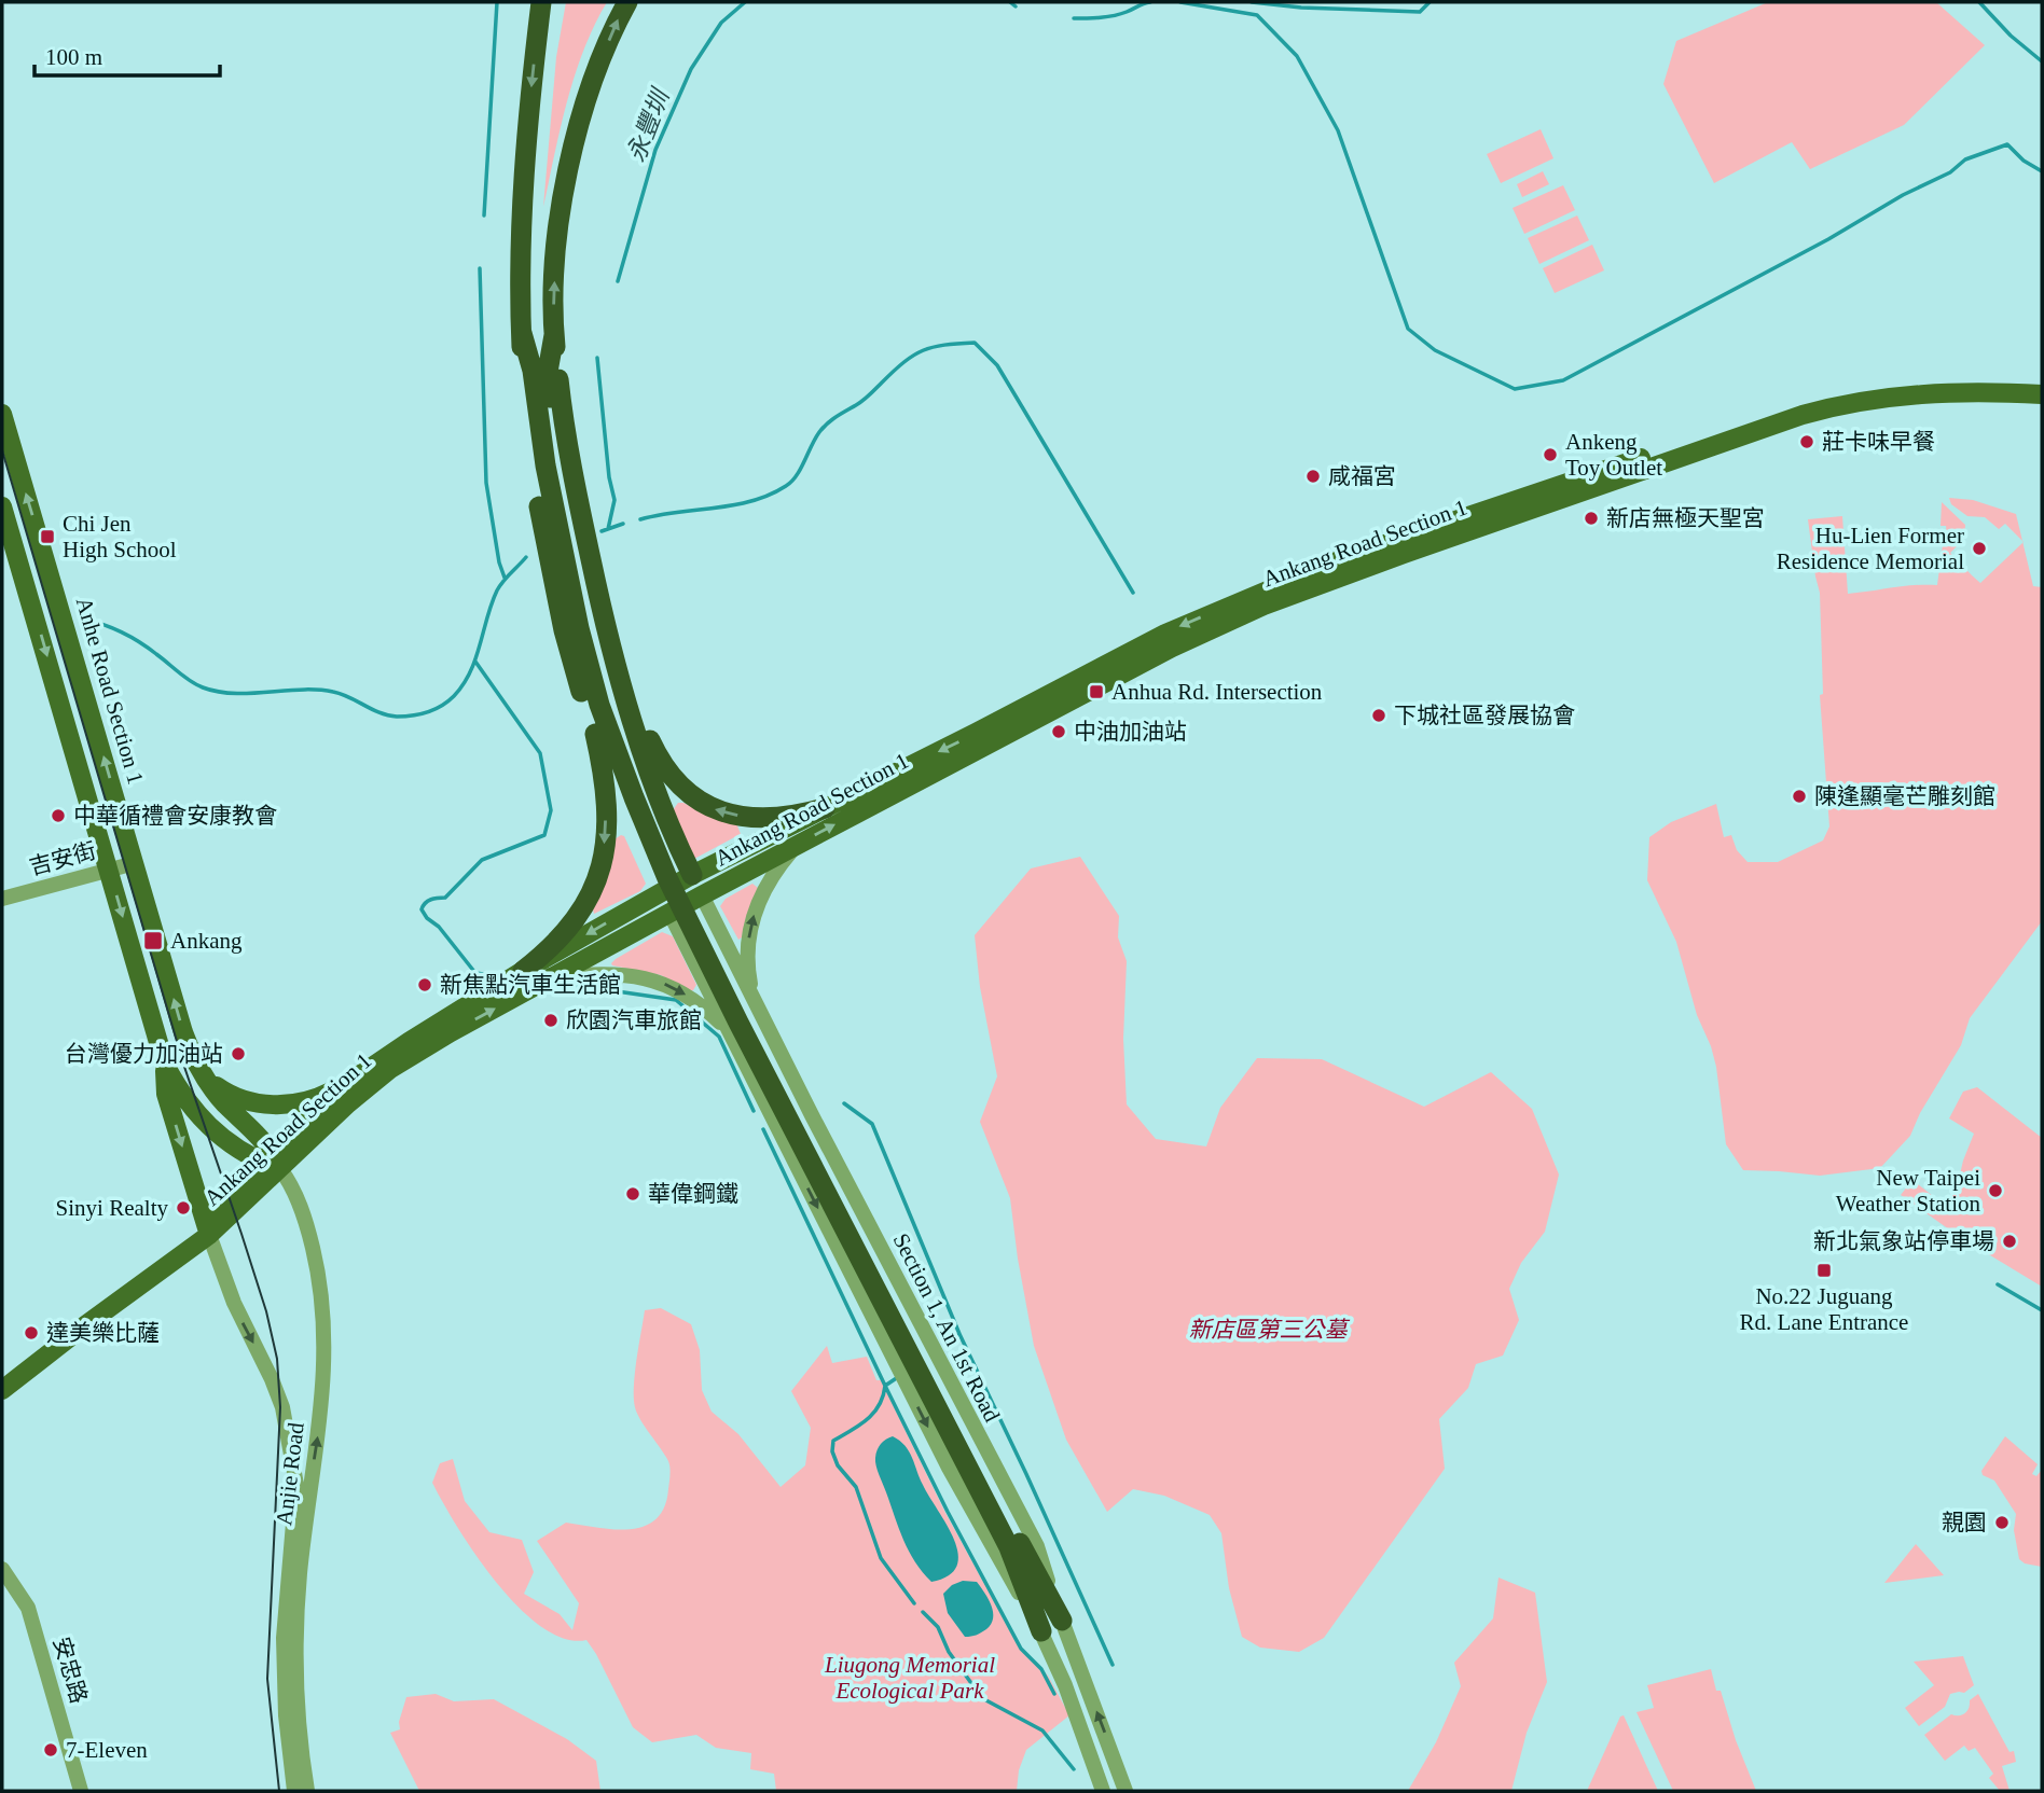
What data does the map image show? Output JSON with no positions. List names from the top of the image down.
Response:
{
  "streets": {
    "main road": ["Ankang Road Section 1", "Anhe Road Section 1"],
    "street": [
      "吉安街",
      "Section 1, An 1st Road",
      "Anjie Road",
      "安忠路"
    ]
  },
  "crossings": [
    ["Ankang Road Section 1", "Anhe Road Section 1"],
    ["Ankang Road Section 1", "Section 1, An 1st Road"],
    ["Ankang Road Section 1", "Anjie Road"],
    ["Anhe Road Section 1", "吉安街"],
    ["Anhe Road Section 1", "Anjie Road"]
  ],
  "water": ["永豐圳"],
  "parks": ["新店區第三公墓", "Liugong Memorial Ecological Park"],
  "places": {
    "other": [
      "莊卡味早餐",
      "Ankeng Toy Outlet",
      "咸福宮",
      "新店無極天聖宮",
      "Hu-Lien Former Residence Memorial",
      "下城社區發展協會",
      "中油加油站",
      "陳逢顯毫芒雕刻館",
      "中華循禮會安康教會",
      "新焦點汽車生活館",
      "欣園汽車旅館",
      "台灣優力加油站",
      "New Taipei Weather Station",
      "華偉鋼鐵",
      "Sinyi Realty",
      "新北氣象站停車場",
      "達美樂比薩",
      "親園",
      "7-Eleven"
    ],
    "transit": [
      "Chi Jen High School",
      "Anhua Rd. Intersection",
      "Ankang",
      "No.22 Juguang Rd. Lane Entrance"
    ]
  },
  "scale_bar": "100 m"
}
